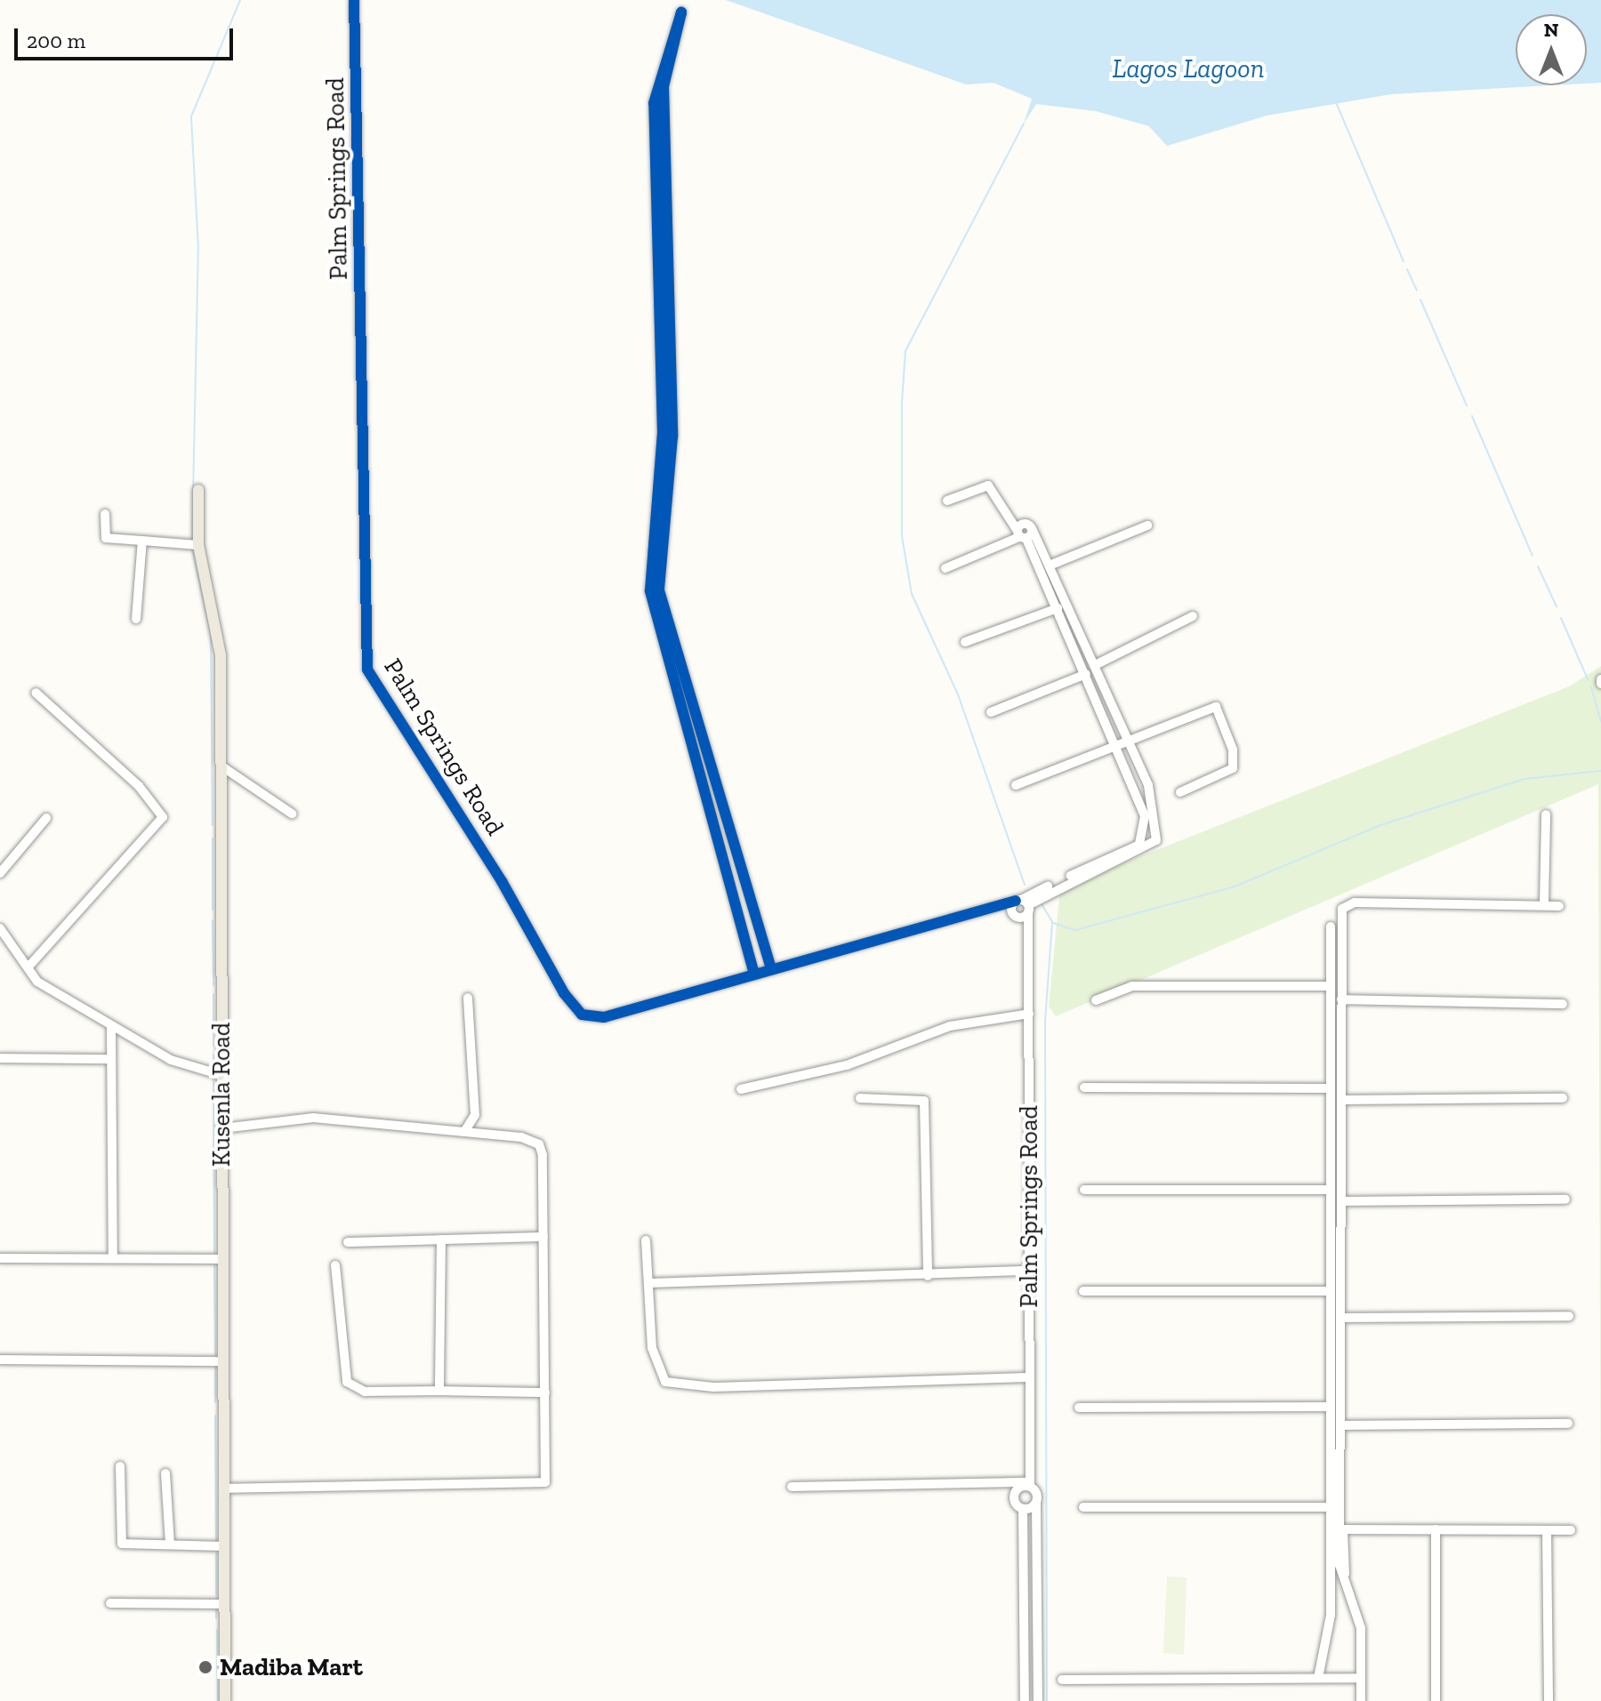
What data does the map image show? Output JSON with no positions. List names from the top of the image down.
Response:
{
  "streets": {
    "main road": ["Kusenla Road"],
    "street": ["Palm Springs Road"]
  },
  "water": ["Lagos Lagoon"],
  "places": ["Madiba Mart"],
  "scale_bar": "200 m",
  "north": "top"
}
